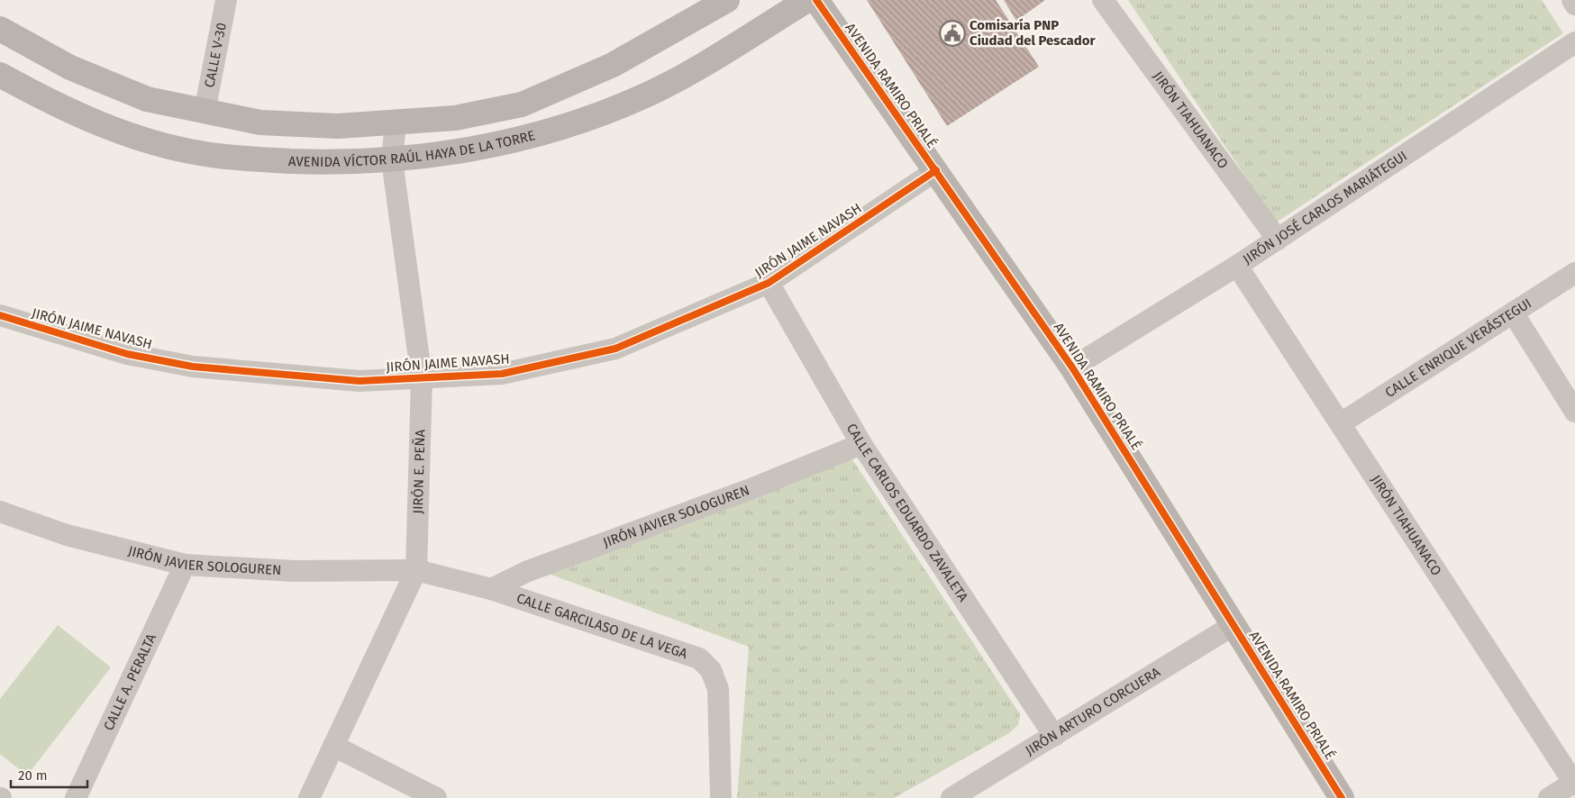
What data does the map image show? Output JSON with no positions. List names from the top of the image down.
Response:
{
  "streets": {
    "main road": ["AVENIDA RAMIRO PRIALÉ", "AVENIDA VÍCTOR RAÚL HAYA DE LA TORRE"],
    "street": [
      "CALLE V-30",
      "JIRÓN TIAHUANACO",
      "JIRÓN JOSÉ CARLOS MARIÁTEGUI",
      "JIRÓN JAIME NAVASH",
      "CALLE ENRIQUE VERÁSTEGUI",
      "JIRÓN E. PEÑA",
      "CALLE CARLOS EDUARDO ZAVALETA",
      "JIRÓN JAVIER SOLOGUREN",
      "CALLE GARCILASO DE LA VEGA",
      "CALLE A. PERALTA",
      "JIRÓN ARTURO CORCUERA"
    ]
  },
  "crossings": [
    ["CALLE V-30", "AVENIDA VÍCTOR RAÚL HAYA DE LA TORRE"],
    ["AVENIDA RAMIRO PRIALÉ", "JIRÓN JOSÉ CARLOS MARIÁTEGUI"],
    ["AVENIDA RAMIRO PRIALÉ", "JIRÓN JAIME NAVASH"],
    ["AVENIDA RAMIRO PRIALÉ", "JIRÓN ARTURO CORCUERA"],
    ["JIRÓN TIAHUANACO", "JIRÓN JOSÉ CARLOS MARIÁTEGUI"],
    ["JIRÓN TIAHUANACO", "CALLE ENRIQUE VERÁSTEGUI"],
    ["AVENIDA VÍCTOR RAÚL HAYA DE LA TORRE", "JIRÓN E. PEÑA"],
    ["JIRÓN JAIME NAVASH", "JIRÓN E. PEÑA"],
    ["JIRÓN JAIME NAVASH", "CALLE CARLOS EDUARDO ZAVALETA"],
    ["JIRÓN E. PEÑA", "JIRÓN JAVIER SOLOGUREN"],
    ["JIRÓN E. PEÑA", "CALLE GARCILASO DE LA VEGA"],
    ["CALLE CARLOS EDUARDO ZAVALETA", "JIRÓN JAVIER SOLOGUREN"],
    ["CALLE CARLOS EDUARDO ZAVALETA", "JIRÓN ARTURO CORCUERA"],
    ["JIRÓN JAVIER SOLOGUREN", "CALLE GARCILASO DE LA VEGA"],
    ["JIRÓN JAVIER SOLOGUREN", "CALLE A. PERALTA"]
  ],
  "places": {
    "public building": ["Comisaría PNP Ciudad del Pescador"]
  },
  "scale_bar": "20 m"
}
